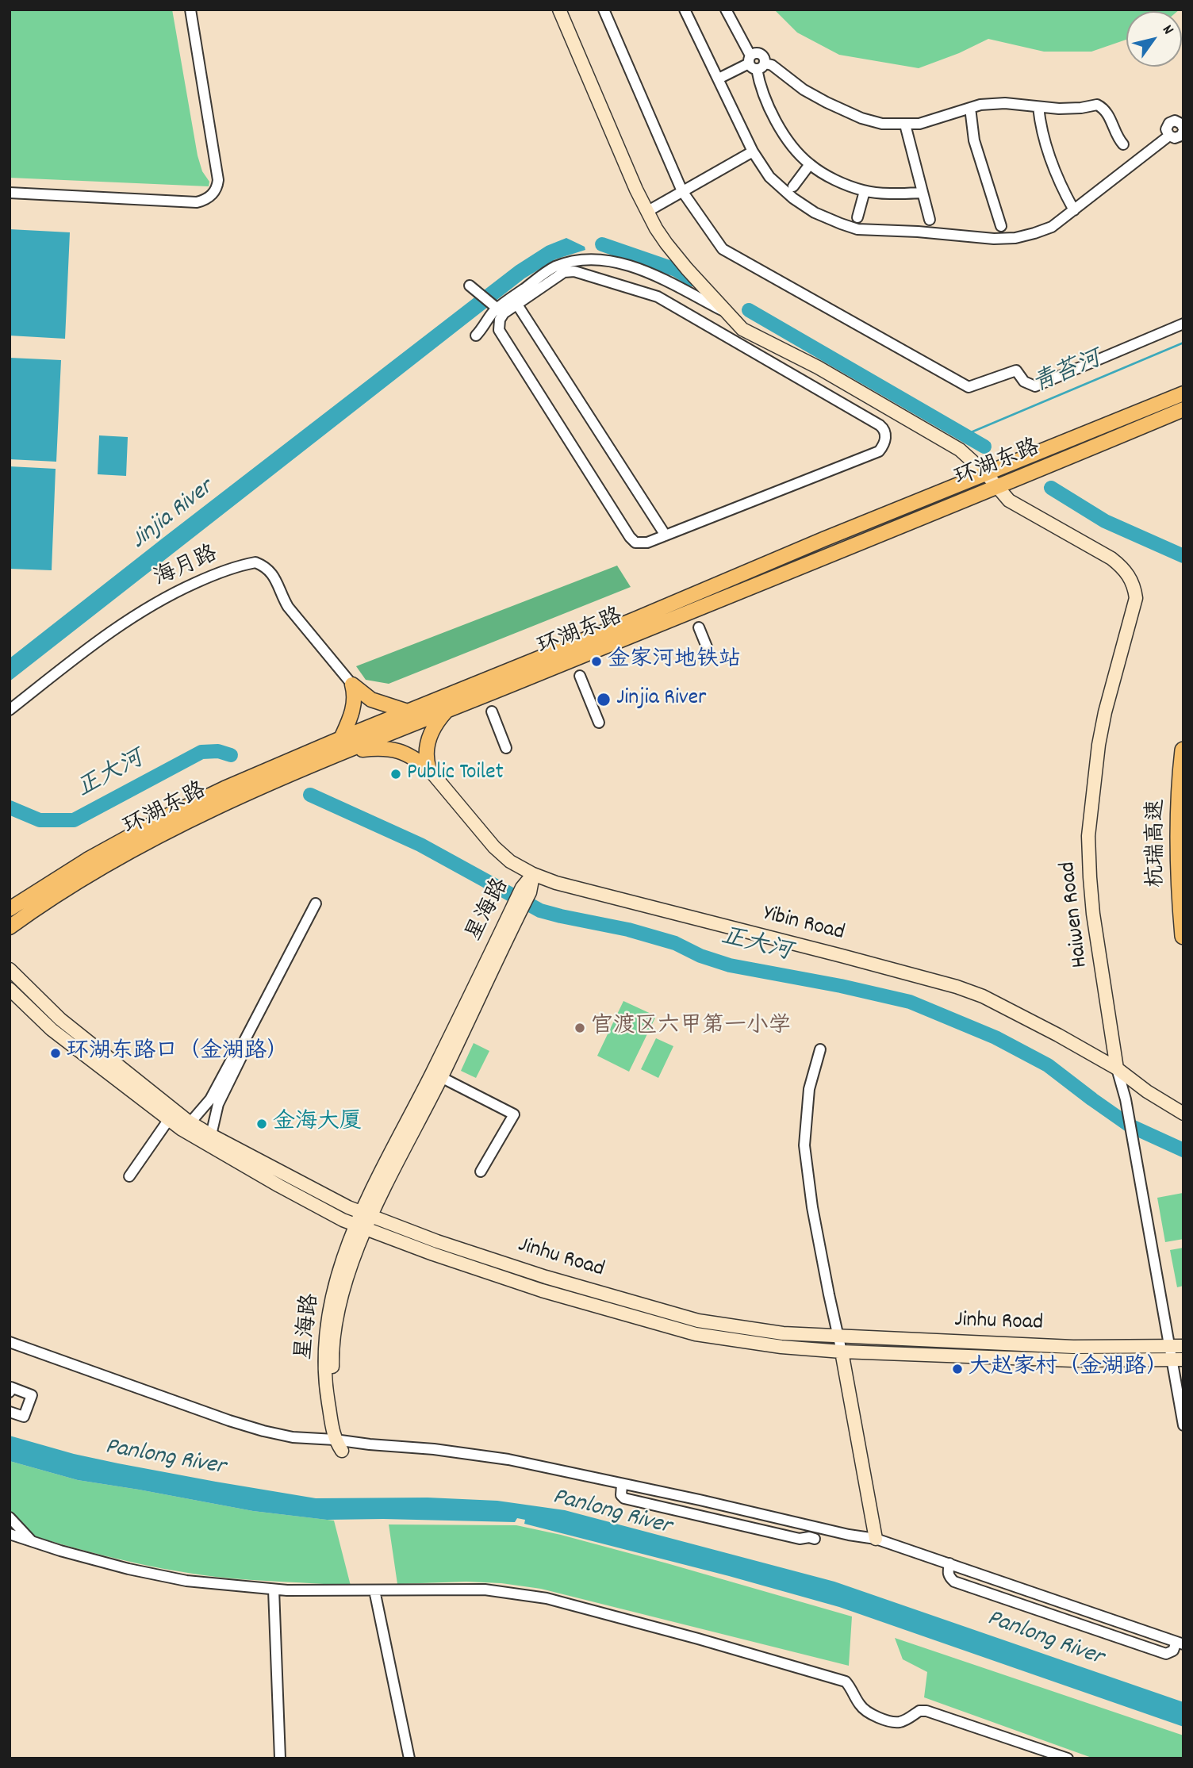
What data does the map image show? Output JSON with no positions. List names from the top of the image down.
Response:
{
  "streets": {
    "highway": ["杭瑞高速"],
    "main road": ["环湖东路"],
    "street": [
      "海月路",
      "星海路",
      "Haiwen Road",
      "Yibin Road",
      "Jinhu Road"
    ]
  },
  "crossings": [
    ["环湖东路", "Haiwen Road"],
    ["星海路", "Yibin Road"],
    ["星海路", "Jinhu Road"],
    ["Haiwen Road", "Yibin Road"],
    ["Haiwen Road", "Jinhu Road"]
  ],
  "water": [
    "青苔河",
    "Jinjia River",
    "正大河",
    "Panlong River"
  ],
  "places": [
    "金家河地铁站",
    "Jinjia River",
    "Public Toilet",
    "官渡区六甲第一小学",
    "环湖东路口（金湖路）",
    "金海大厦",
    "大赵家村（金湖路）"
  ],
  "north": "top right"
}
